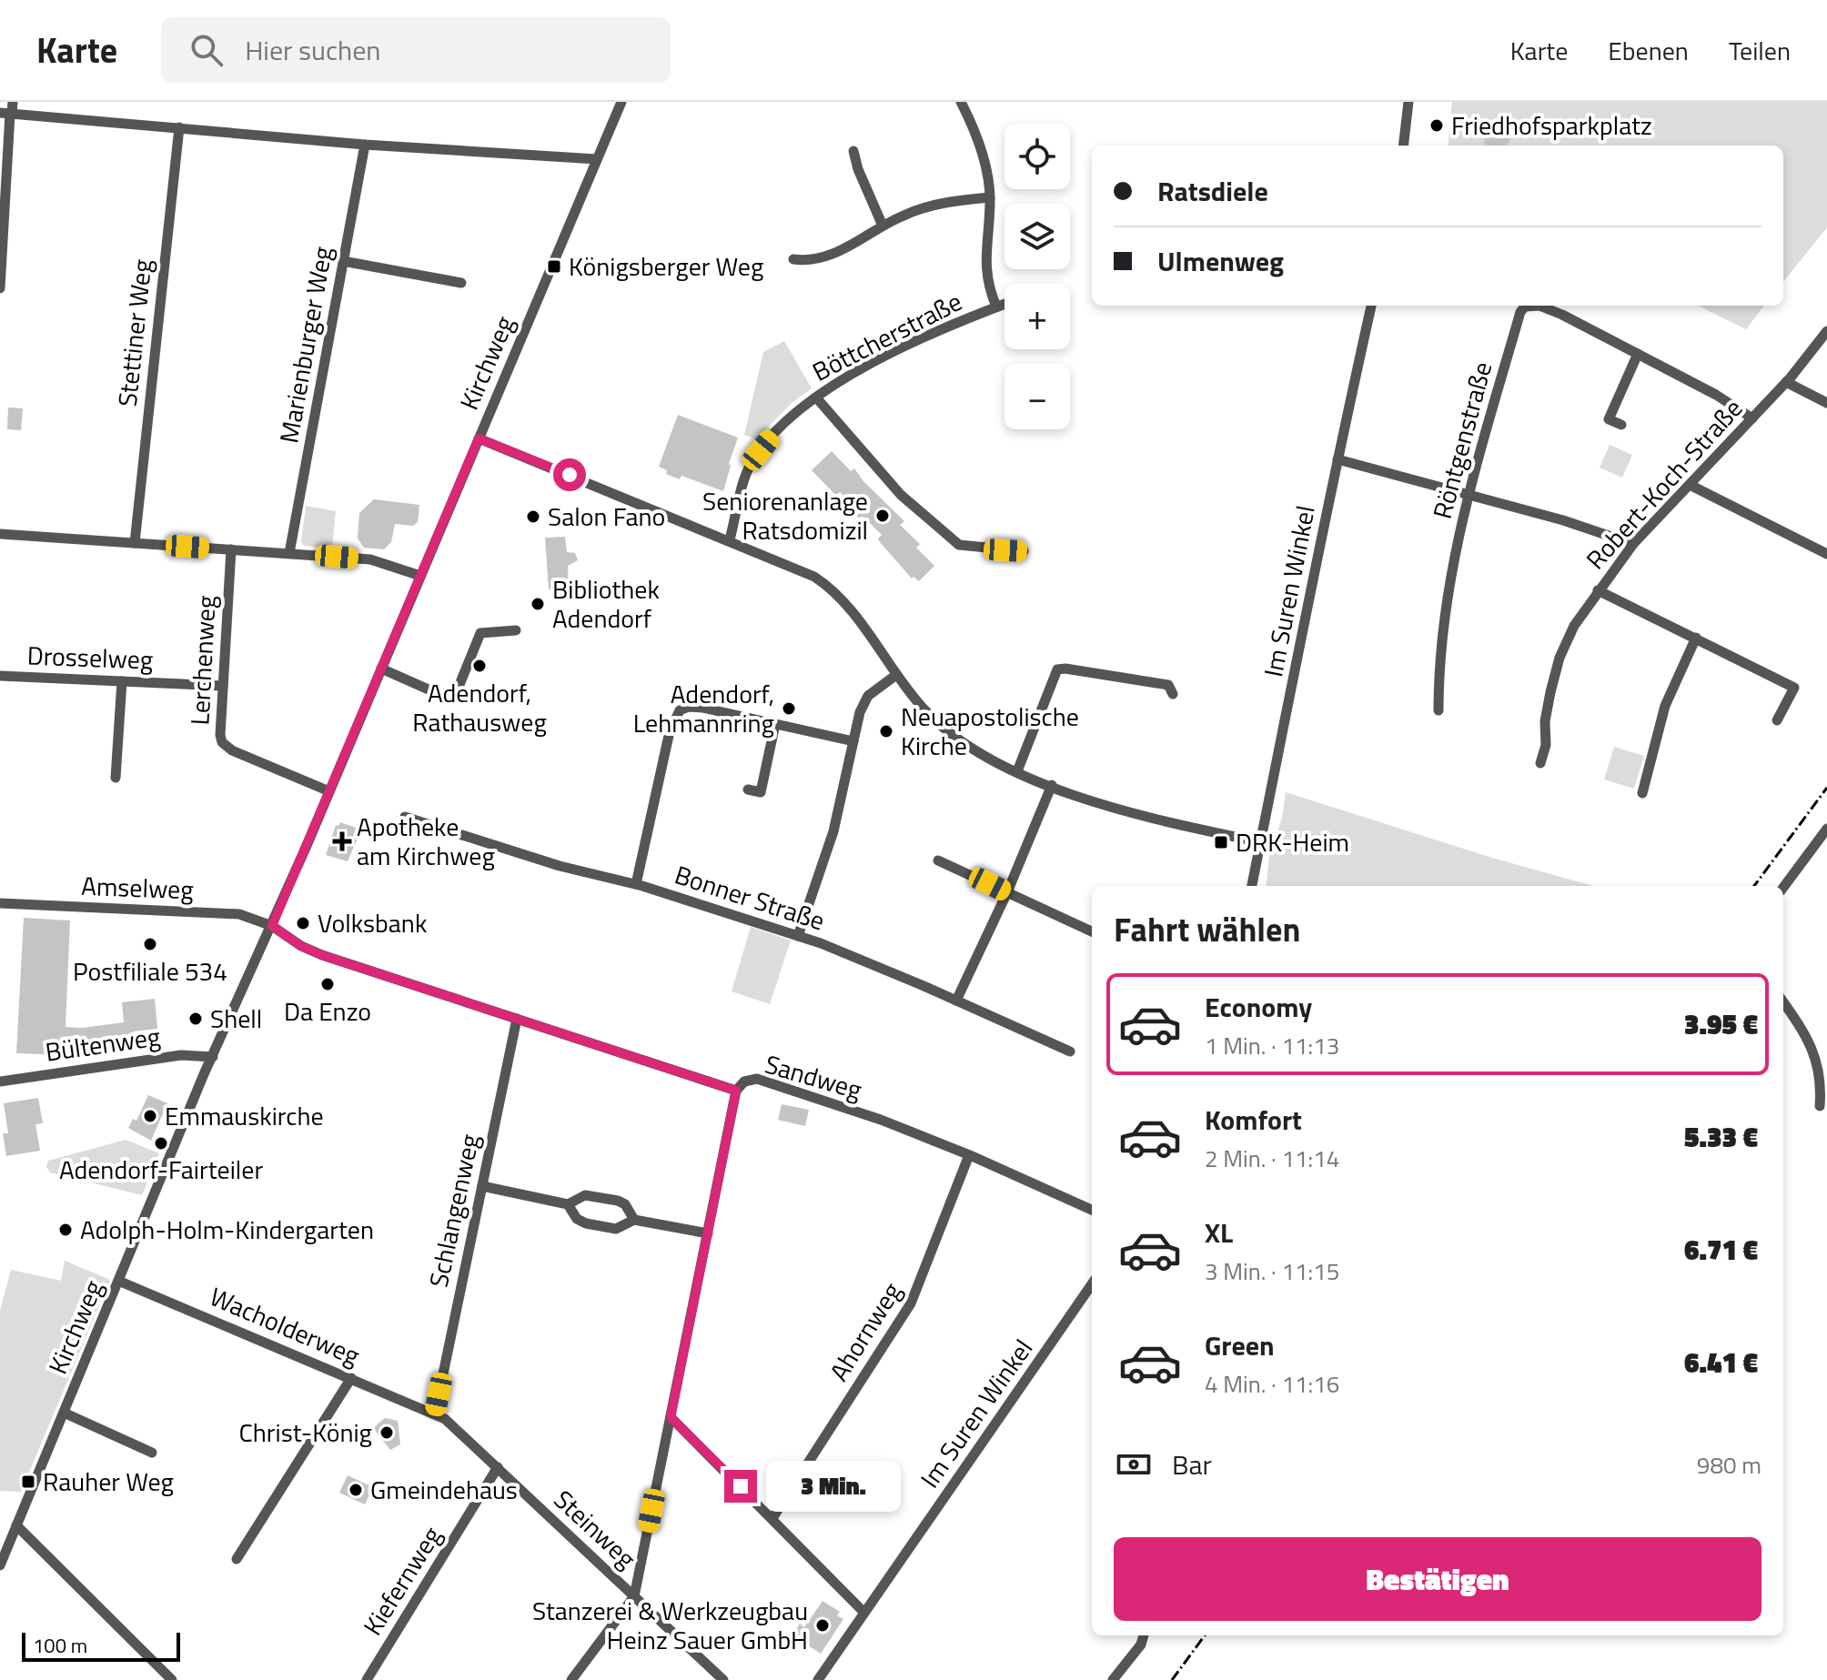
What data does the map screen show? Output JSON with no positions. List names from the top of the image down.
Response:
{
  "streets": {
    "street": [
      "Stettiner Weg",
      "Böttcherstraße",
      "Marienburger Weg",
      "Kirchweg",
      "Röntgenstraße",
      "Robert-Koch-Straße",
      "Im Suren Winkel",
      "Drosselweg",
      "Lerchenweg",
      "Amselweg",
      "Bonner Straße",
      "Bültenweg",
      "Sandweg",
      "Schlangenweg",
      "Wacholderweg",
      "Ahornweg",
      "Steinweg",
      "Kiefernweg"
    ]
  },
  "crossings": [
    ["Kirchweg", "Lerchenweg"],
    ["Kirchweg", "Amselweg"],
    ["Kirchweg", "Bültenweg"],
    ["Kirchweg", "Sandweg"],
    ["Kirchweg", "Wacholderweg"],
    ["Röntgenstraße", "Robert-Koch-Straße"],
    ["Drosselweg", "Lerchenweg"],
    ["Amselweg", "Sandweg"],
    ["Sandweg", "Schlangenweg"],
    ["Sandweg", "Ahornweg"],
    ["Schlangenweg", "Wacholderweg"],
    ["Schlangenweg", "Steinweg"],
    ["Wacholderweg", "Steinweg"],
    ["Steinweg", "Kiefernweg"]
  ],
  "places": {
    "other": [
      "Friedhofsparkplatz",
      "Seniorenanlage Ratsdomizil",
      "Salon Fano",
      "Bibliothek Adendorf",
      "Adendorf, Rathausweg",
      "Adendorf, Lehmannring",
      "Neuapostolische Kirche",
      "Volksbank",
      "Postfiliale 534",
      "Da Enzo",
      "Shell",
      "Emmauskirche",
      "Adendorf-Fairteiler",
      "Adolph-Holm-Kindergarten",
      "Christ-König",
      "Gmeindehaus",
      "Stanzerei & Werkzeugbau Heinz Sauer GmbH"
    ],
    "transit": ["Königsberger Weg", "DRK-Heim", "Rauher Weg"],
    "health": ["Apotheke am Kirchweg"]
  },
  "scale_bar": "100 m",
  "page": {
    "header": "Karte",
    "search": "Hier suchen",
    "nav": ["Karte", "Ebenen", "Teilen"],
    "map_buttons": ["+", "−"],
    "banner": ["Ratsdiele", "Ulmenweg"],
    "heading": "Fahrt wählen",
    "list": [
      {
        "name": "Economy",
        "note": "1 Min. · 11:13",
        "value": "3.95 €"
      },
      {
        "name": "Komfort",
        "note": "2 Min. · 11:14",
        "value": "5.33 €"
      },
      {
        "name": "XL",
        "note": "3 Min. · 11:15",
        "value": "6.71 €"
      },
      {
        "name": "Green",
        "note": "4 Min. · 11:16",
        "value": "6.41 €"
      }
    ],
    "pay": ["Bar", "980 m"],
    "bubble": "3 Min.",
    "buttons": "Bestätigen",
    "scale": "100 m"
  }
}
